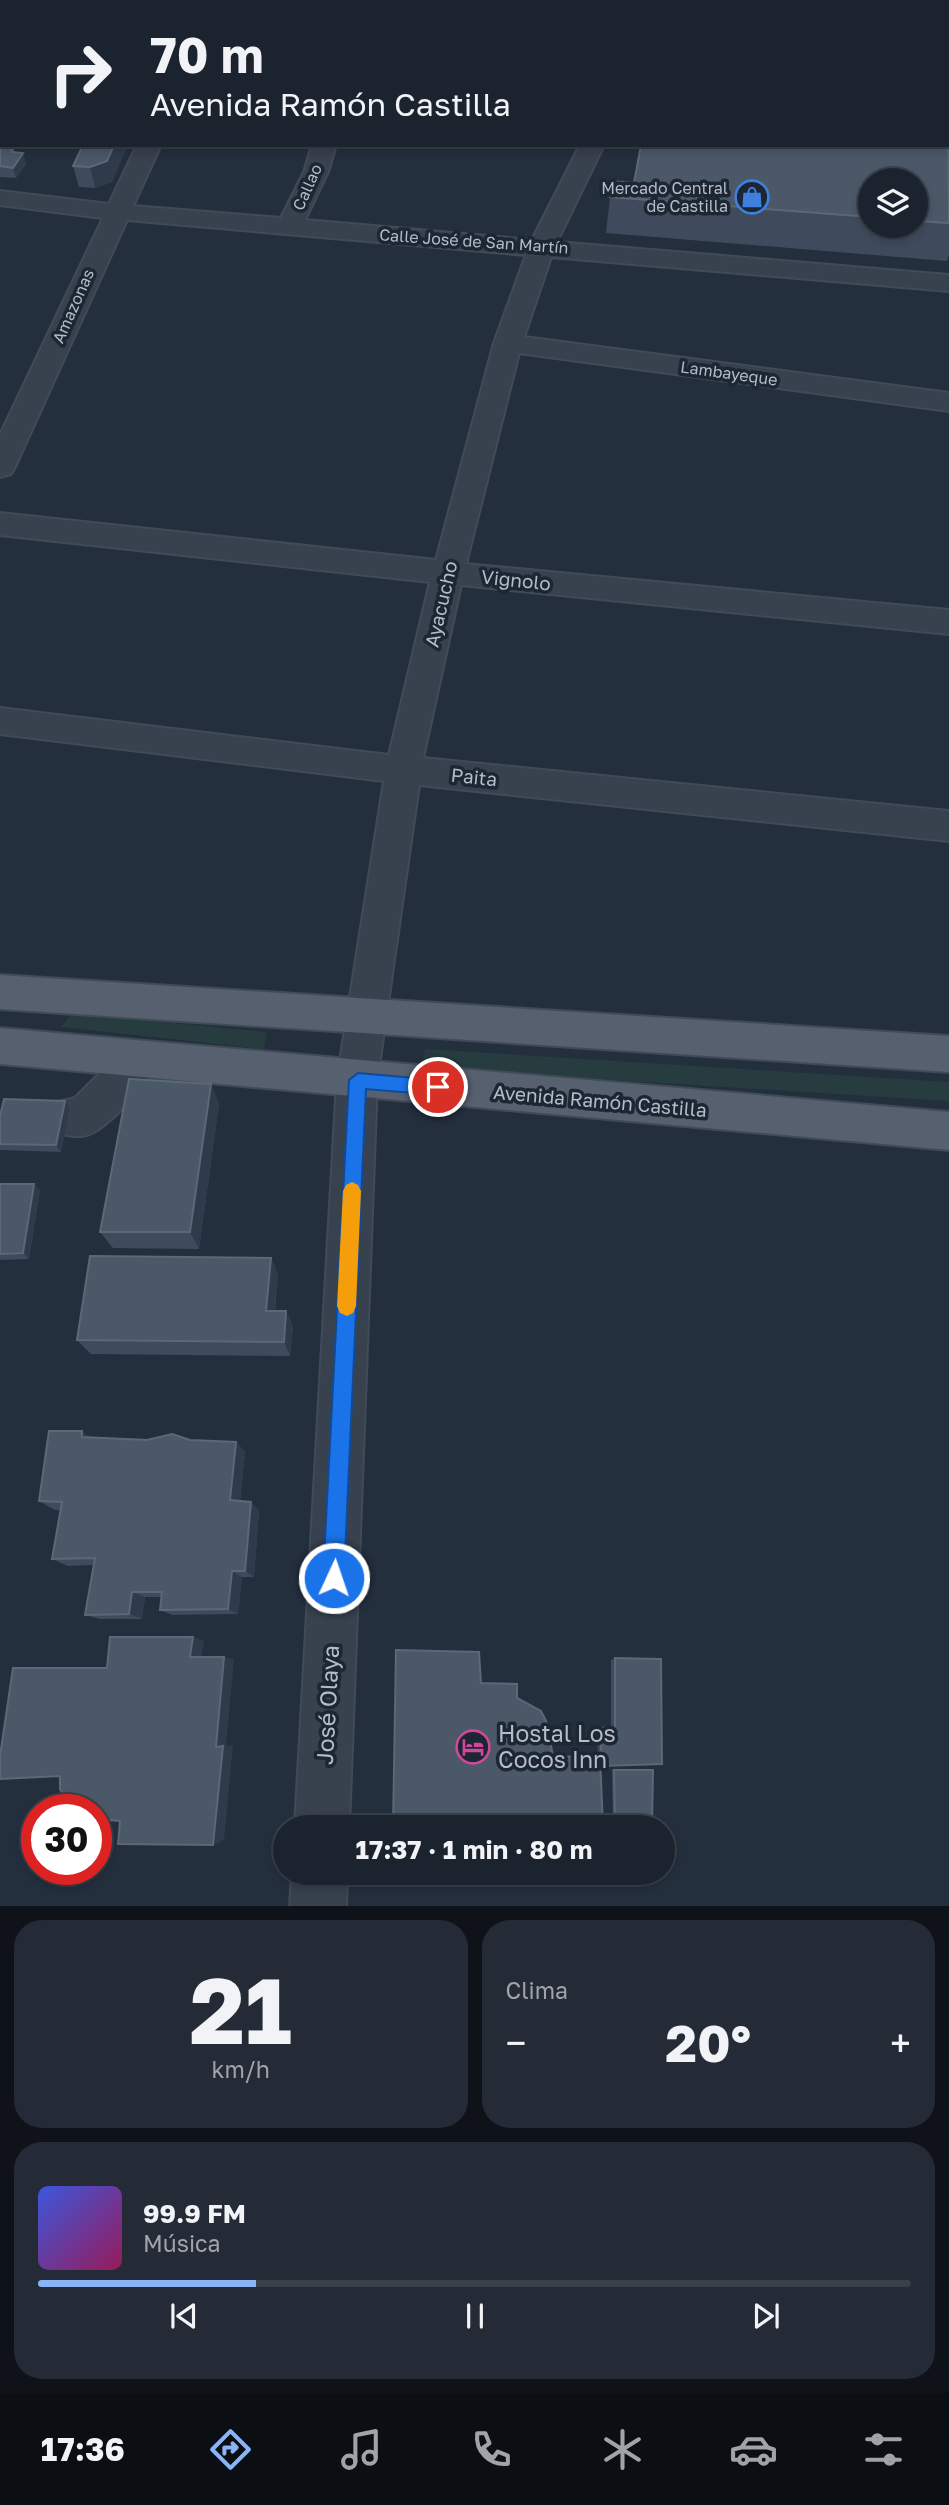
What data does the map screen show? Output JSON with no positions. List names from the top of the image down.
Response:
{
  "streets": {
    "main road": ["Avenida Ramón Castilla"],
    "street": [
      "Callao",
      "Calle José de San Martín",
      "Amazonas",
      "Lambayeque",
      "Vignolo",
      "Ayacucho",
      "Paita",
      "José Olaya"
    ]
  },
  "crossings": [
    ["Callao", "Calle José de San Martín"],
    ["Calle José de San Martín", "Amazonas"],
    ["Calle José de San Martín", "Ayacucho"],
    ["Lambayeque", "Ayacucho"],
    ["Vignolo", "Ayacucho"],
    ["Ayacucho", "Paita"],
    ["Ayacucho", "Avenida Ramón Castilla"],
    ["Ayacucho", "José Olaya"],
    ["Avenida Ramón Castilla", "José Olaya"]
  ],
  "places": {
    "shop": ["Mercado Central de Castilla"],
    "hotel": ["Hostal Los Cocos Inn"]
  },
  "page": {
    "turn": ["70 m", "Avenida Ramón Castilla"],
    "limit": "30",
    "trip": "17:37 · 1 min · 80 m",
    "tile": [
      ["21", "km/h"],
      "Clima"
    ],
    "heat": ["−", "20°", "+"],
    "song": ["99.9 FM", "Música"],
    "tabs": "17:36"
  }
}
